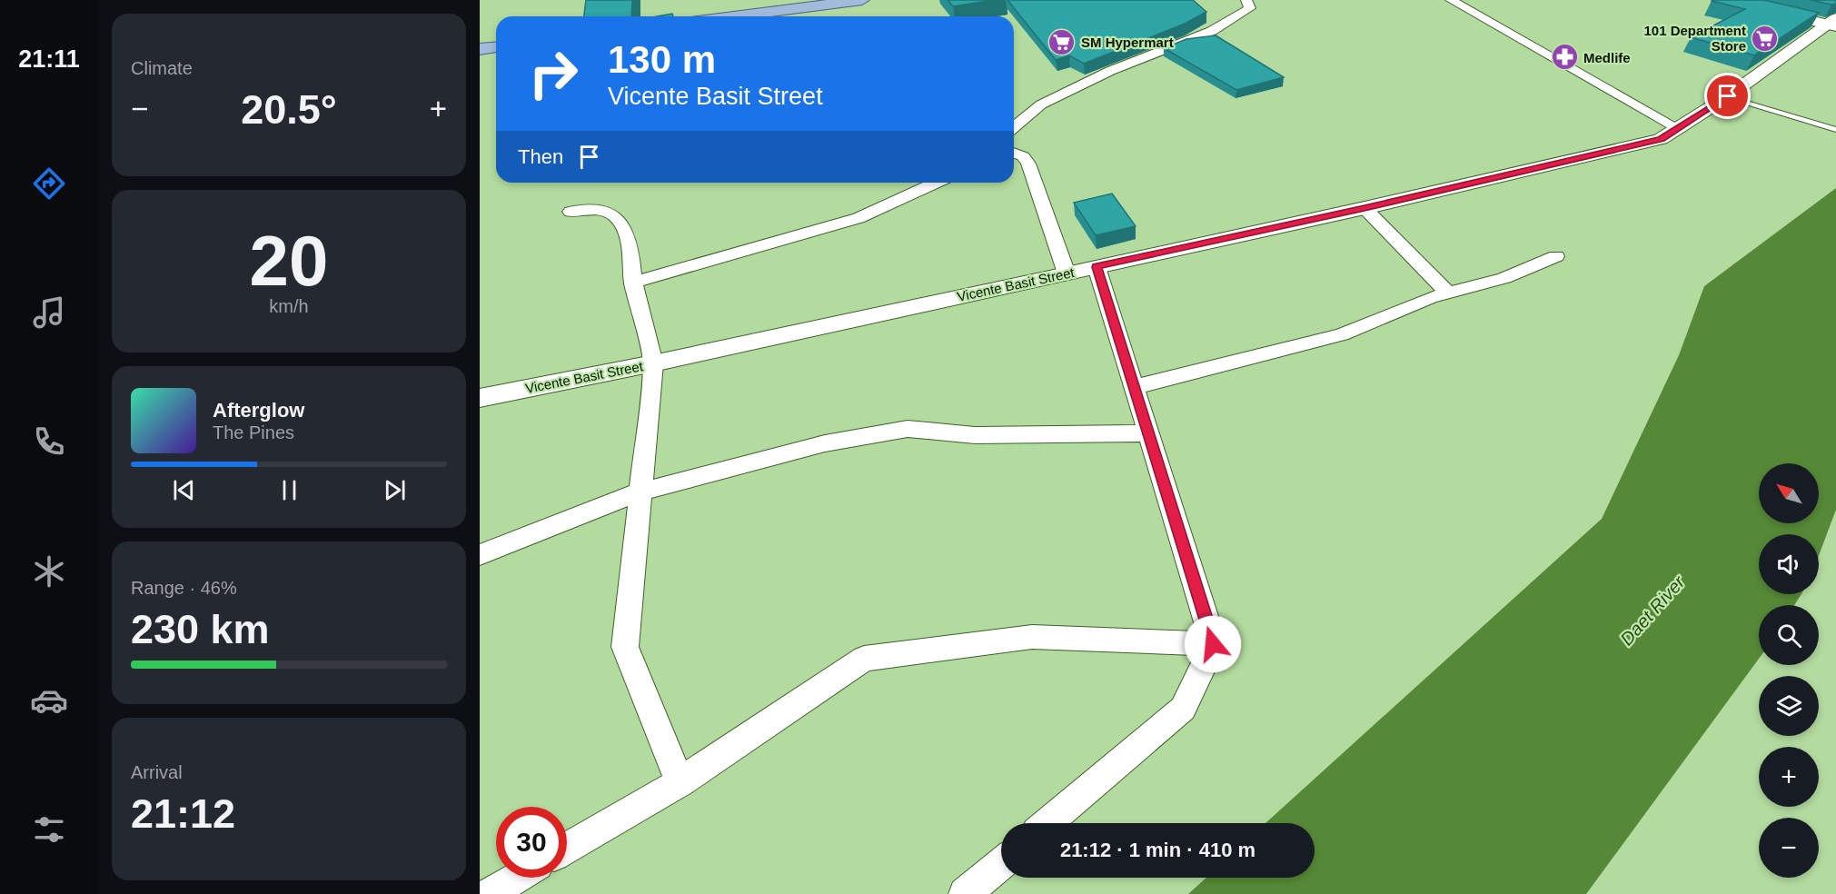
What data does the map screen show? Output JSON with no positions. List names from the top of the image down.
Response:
{
  "streets": {
    "street": ["Vicente Basit Street"]
  },
  "water": ["Daet River"],
  "places": {
    "supermarket": ["101 Department Store", "SM Hypermart"],
    "pharmacy": ["Medlife"]
  },
  "north": "top left",
  "page": {
    "tabs": "21:11",
    "tile": [
      "Climate",
      ["20", "km/h"],
      ["Range · 46%", "230 km"],
      ["Arrival", "21:12"]
    ],
    "turn": ["130 m", "Vicente Basit Street"],
    "heat": ["−", "20.5°", "+"],
    "then": "Then",
    "song": ["Afterglow", "The Pines"],
    "map_buttons": ["+", "−"],
    "limit": "30",
    "trip": "21:12 · 1 min · 410 m"
  }
}
